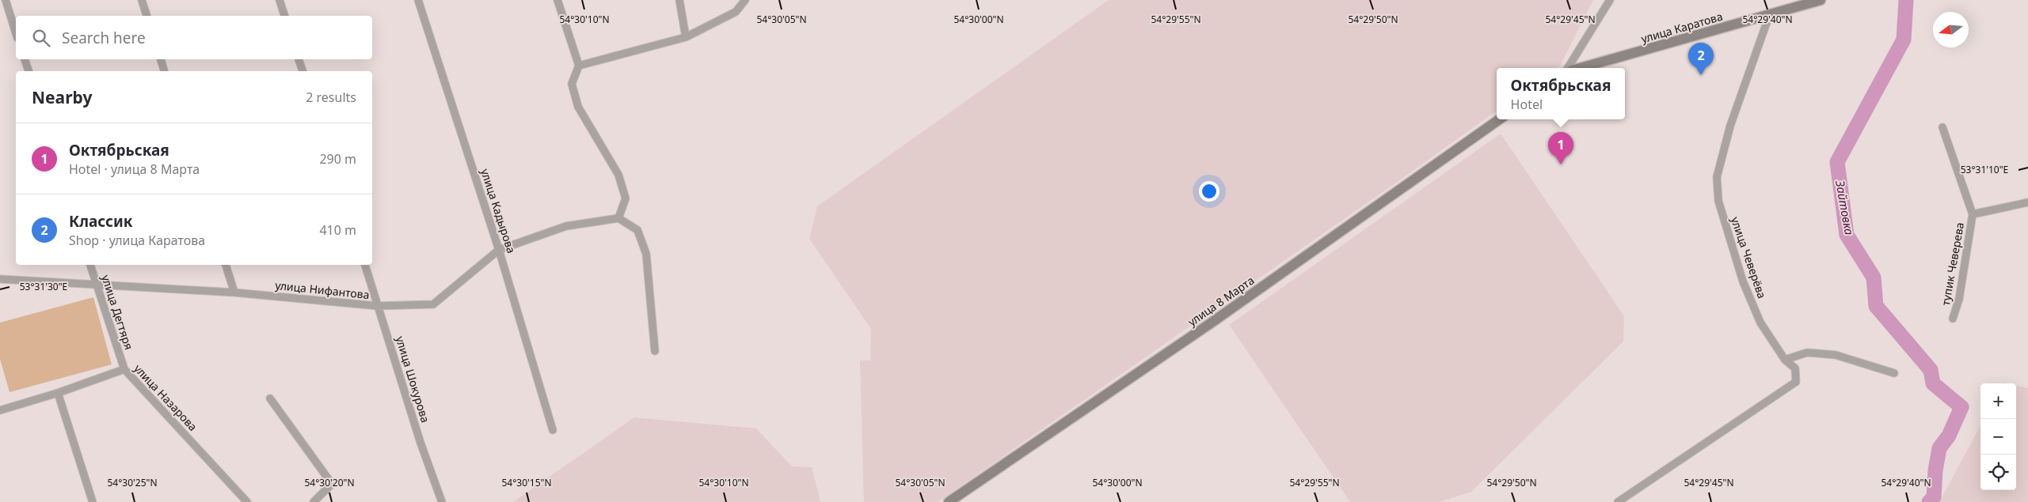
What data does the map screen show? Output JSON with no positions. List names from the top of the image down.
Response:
{
  "streets": {
    "main road": ["улица Каратова", "улица 8 Марта"],
    "street": [
      "улица Кадырова",
      "улица Чеверёва",
      "тупик Чеверева",
      "улица Нифантова",
      "улица Дегтяря",
      "улица Шокурова",
      "улица Назарова"
    ]
  },
  "crossings": [
    ["улица Каратова", "улица Чеверёва"],
    ["улица Кадырова", "улица Нифантова"],
    ["улица Нифантова", "улица Дегтяря"],
    ["улица Нифантова", "улица Шокурова"],
    ["улица Дегтяря", "улица Назарова"]
  ],
  "water": ["Зайтовка"],
  "north": "left",
  "page": {
    "search": "Search here",
    "pins": ["2", "1"],
    "popup": ["Октябрьская", "Hotel"],
    "heading": ["Nearby", "2 results"],
    "list": [
      {
        "mark": "1",
        "name": "Октябрьская",
        "note": "Hotel · улица 8 Марта",
        "value": "290 m"
      },
      {
        "mark": "2",
        "name": "Классик",
        "note": "Shop · улица Каратова",
        "value": "410 m"
      }
    ],
    "map_buttons": ["+", "−"]
  },
  "coordinates": [
    "54°30'10\"N",
    "54°30'05\"N",
    "54°30'00\"N",
    "54°29'55\"N",
    "54°29'50\"N",
    "54°29'45\"N",
    "54°29'40\"N",
    "53°31'10\"E",
    "53°31'30\"E",
    "54°30'25\"N",
    "54°30'20\"N",
    "54°30'15\"N"
  ]
}
